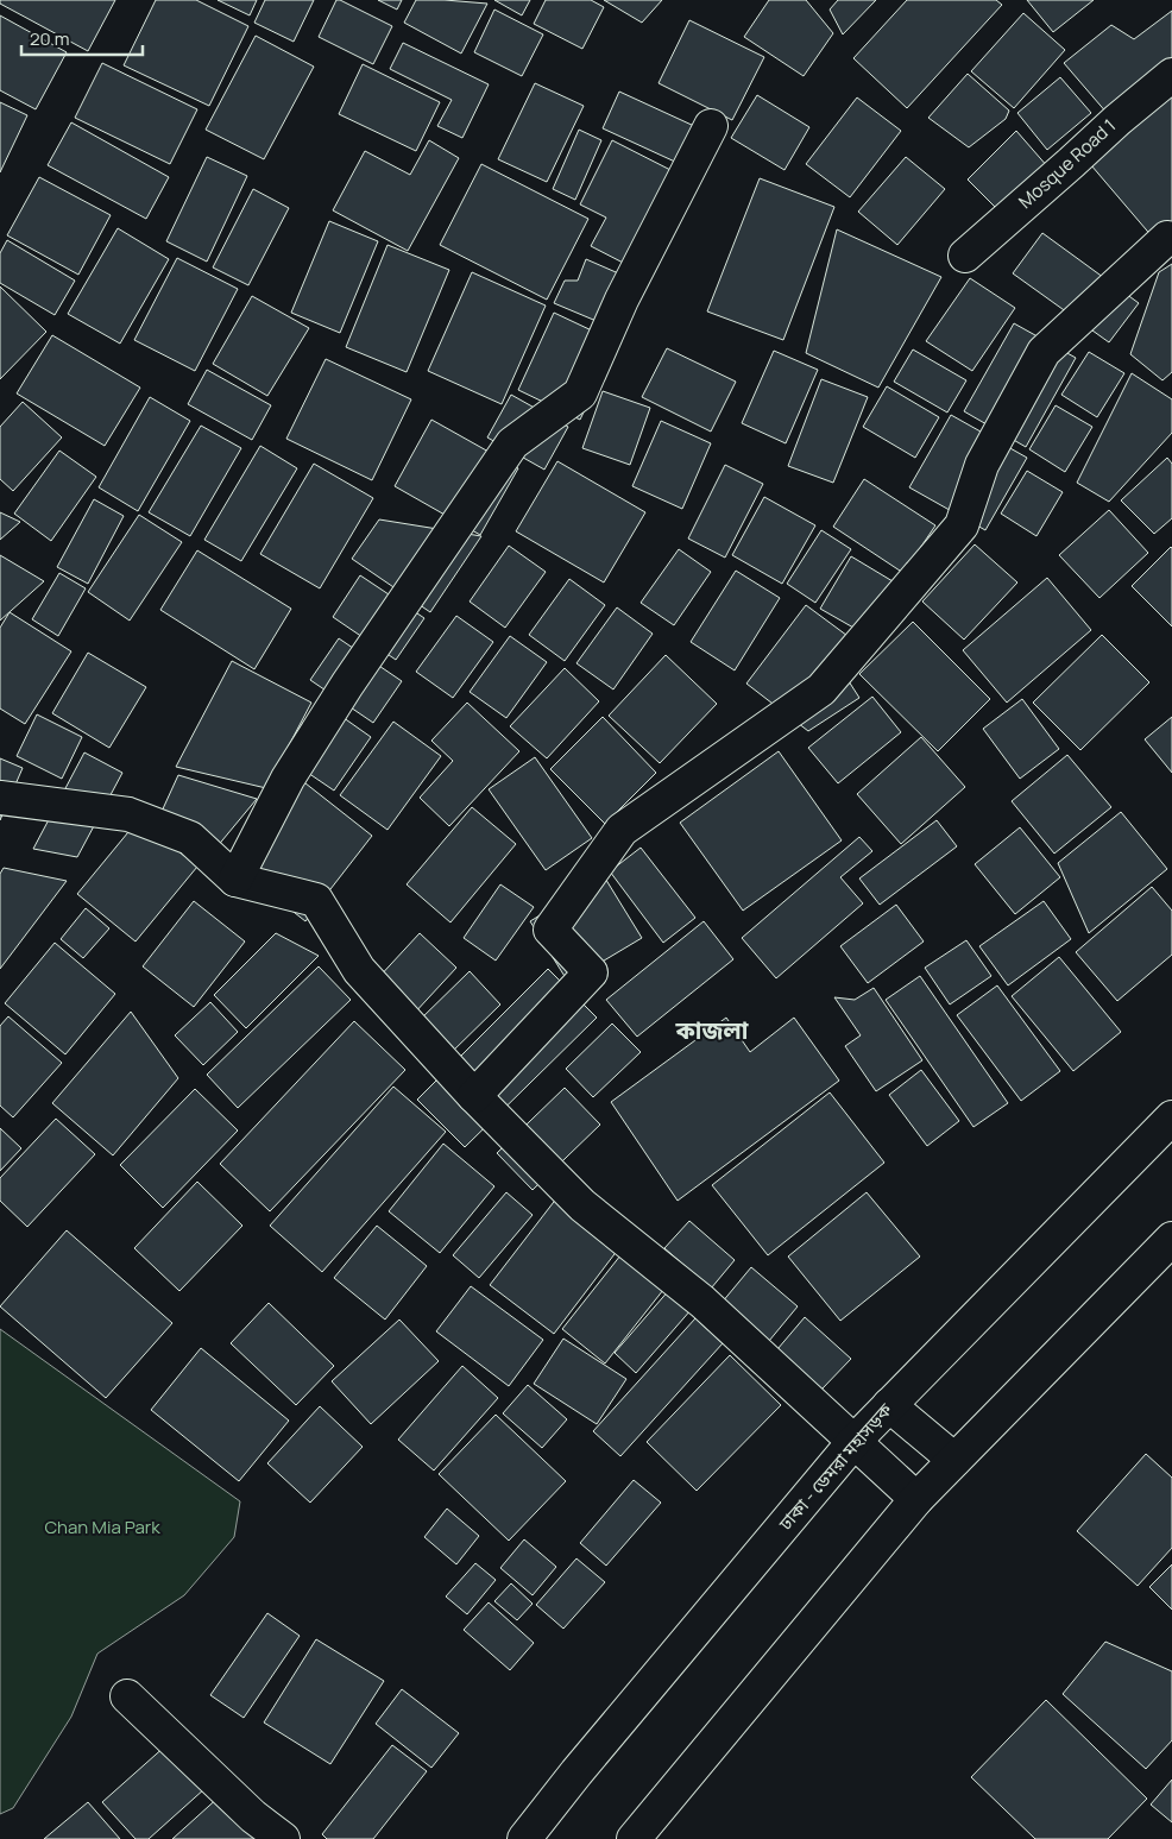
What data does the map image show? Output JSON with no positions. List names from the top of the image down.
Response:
{
  "streets": {
    "street": ["Mosque Road 1", "ঢাকা - ডেমরা মহাসড়ক"]
  },
  "districts": ["কাজলা"],
  "parks": ["Chan Mia Park"],
  "scale_bar": "20 m"
}
